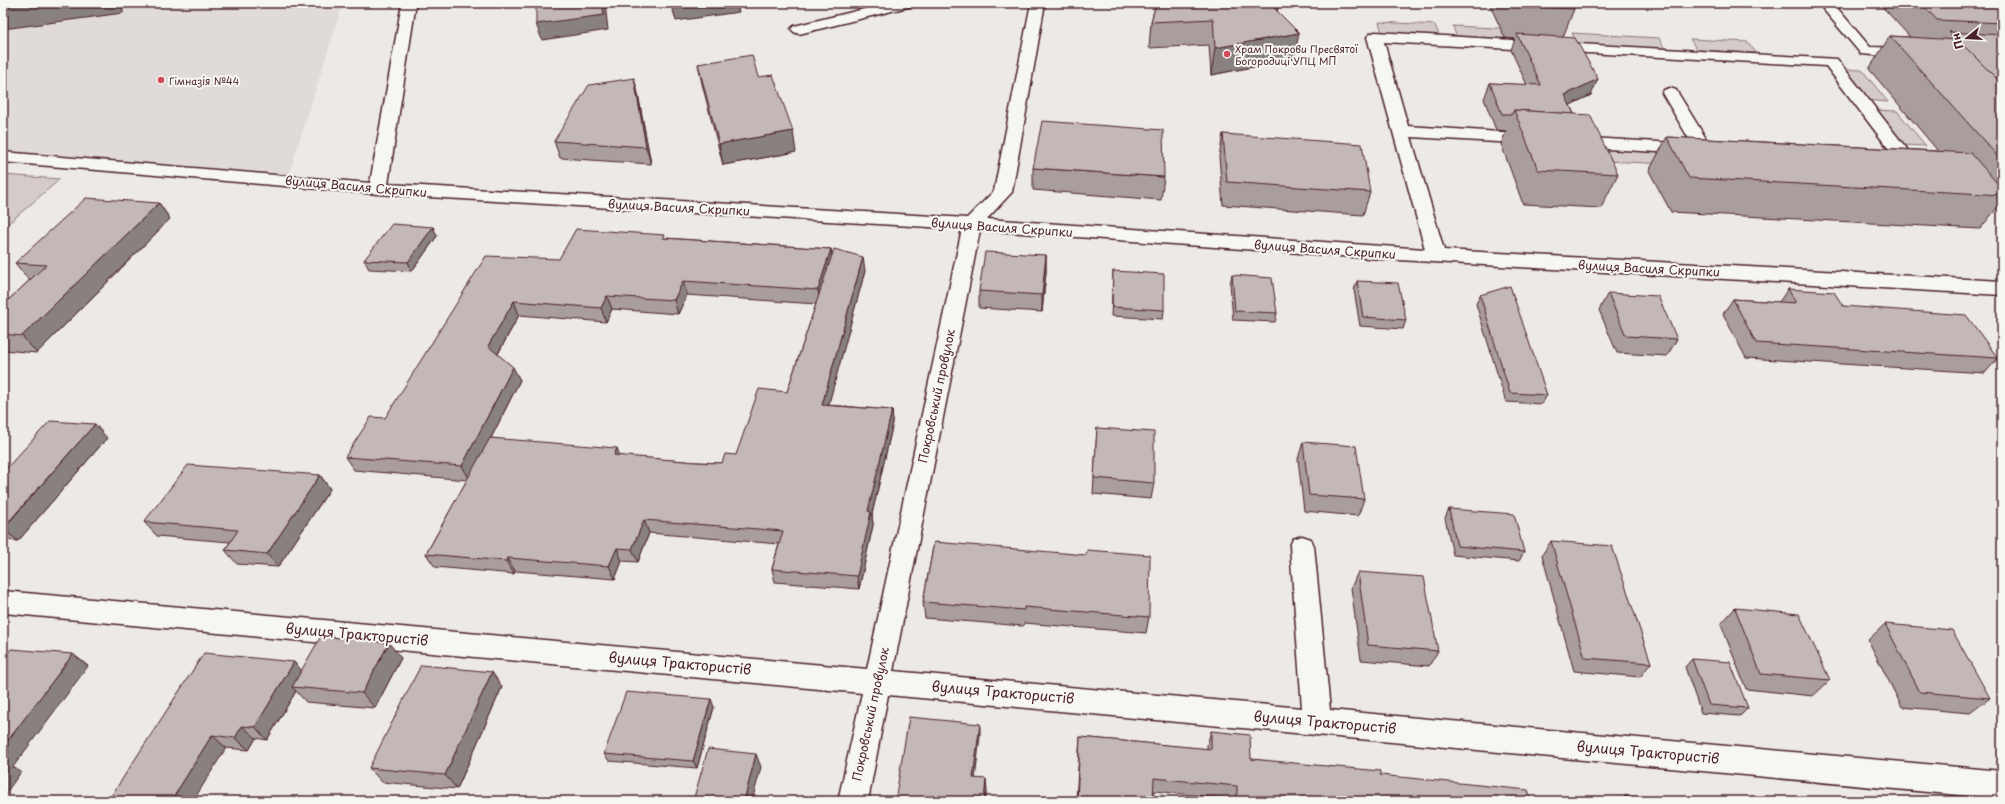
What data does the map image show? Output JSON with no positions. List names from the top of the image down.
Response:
{
  "streets": {
    "street": ["вулиця Василя Скрипки", "Покровський провулок", "вулиця Трактористів"]
  },
  "crossings": [
    ["вулиця Василя Скрипки", "Покровський провулок"],
    ["Покровський провулок", "вулиця Трактористів"]
  ],
  "places": ["Храм Покрови Пресвятої Богородиці УПЦ МП", "Гімназія №44"],
  "north": "left"
}
